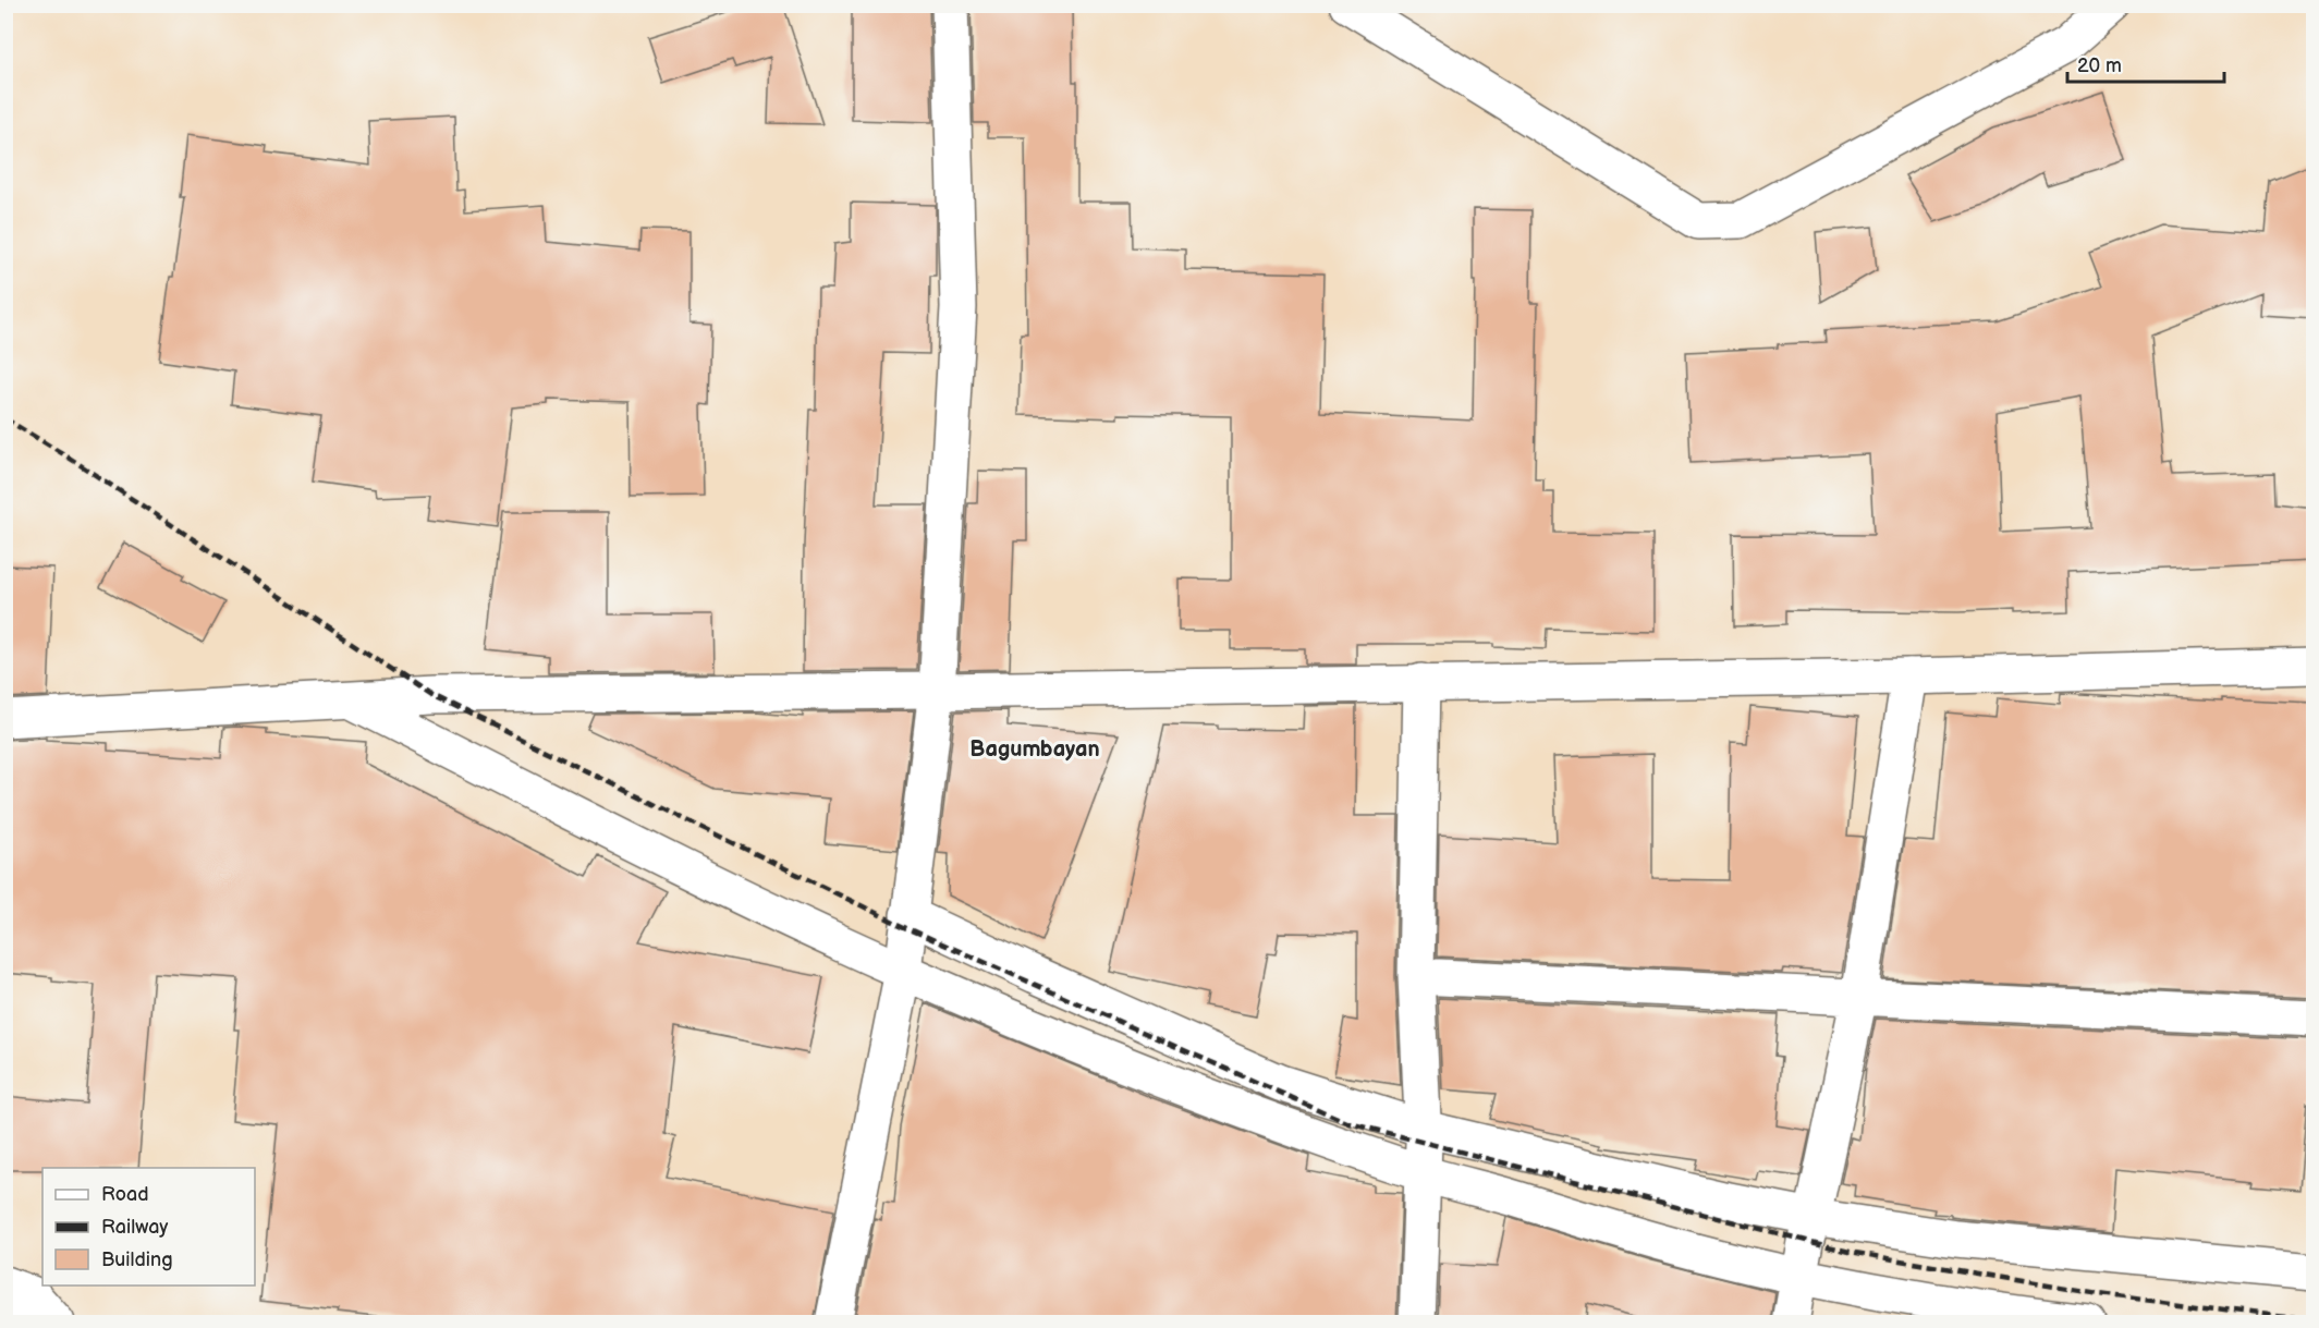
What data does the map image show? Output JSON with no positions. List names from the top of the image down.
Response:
{
  "districts": ["Bagumbayan"],
  "legend": ["Road", "Railway", "Building"],
  "scale_bar": "20 m"
}
